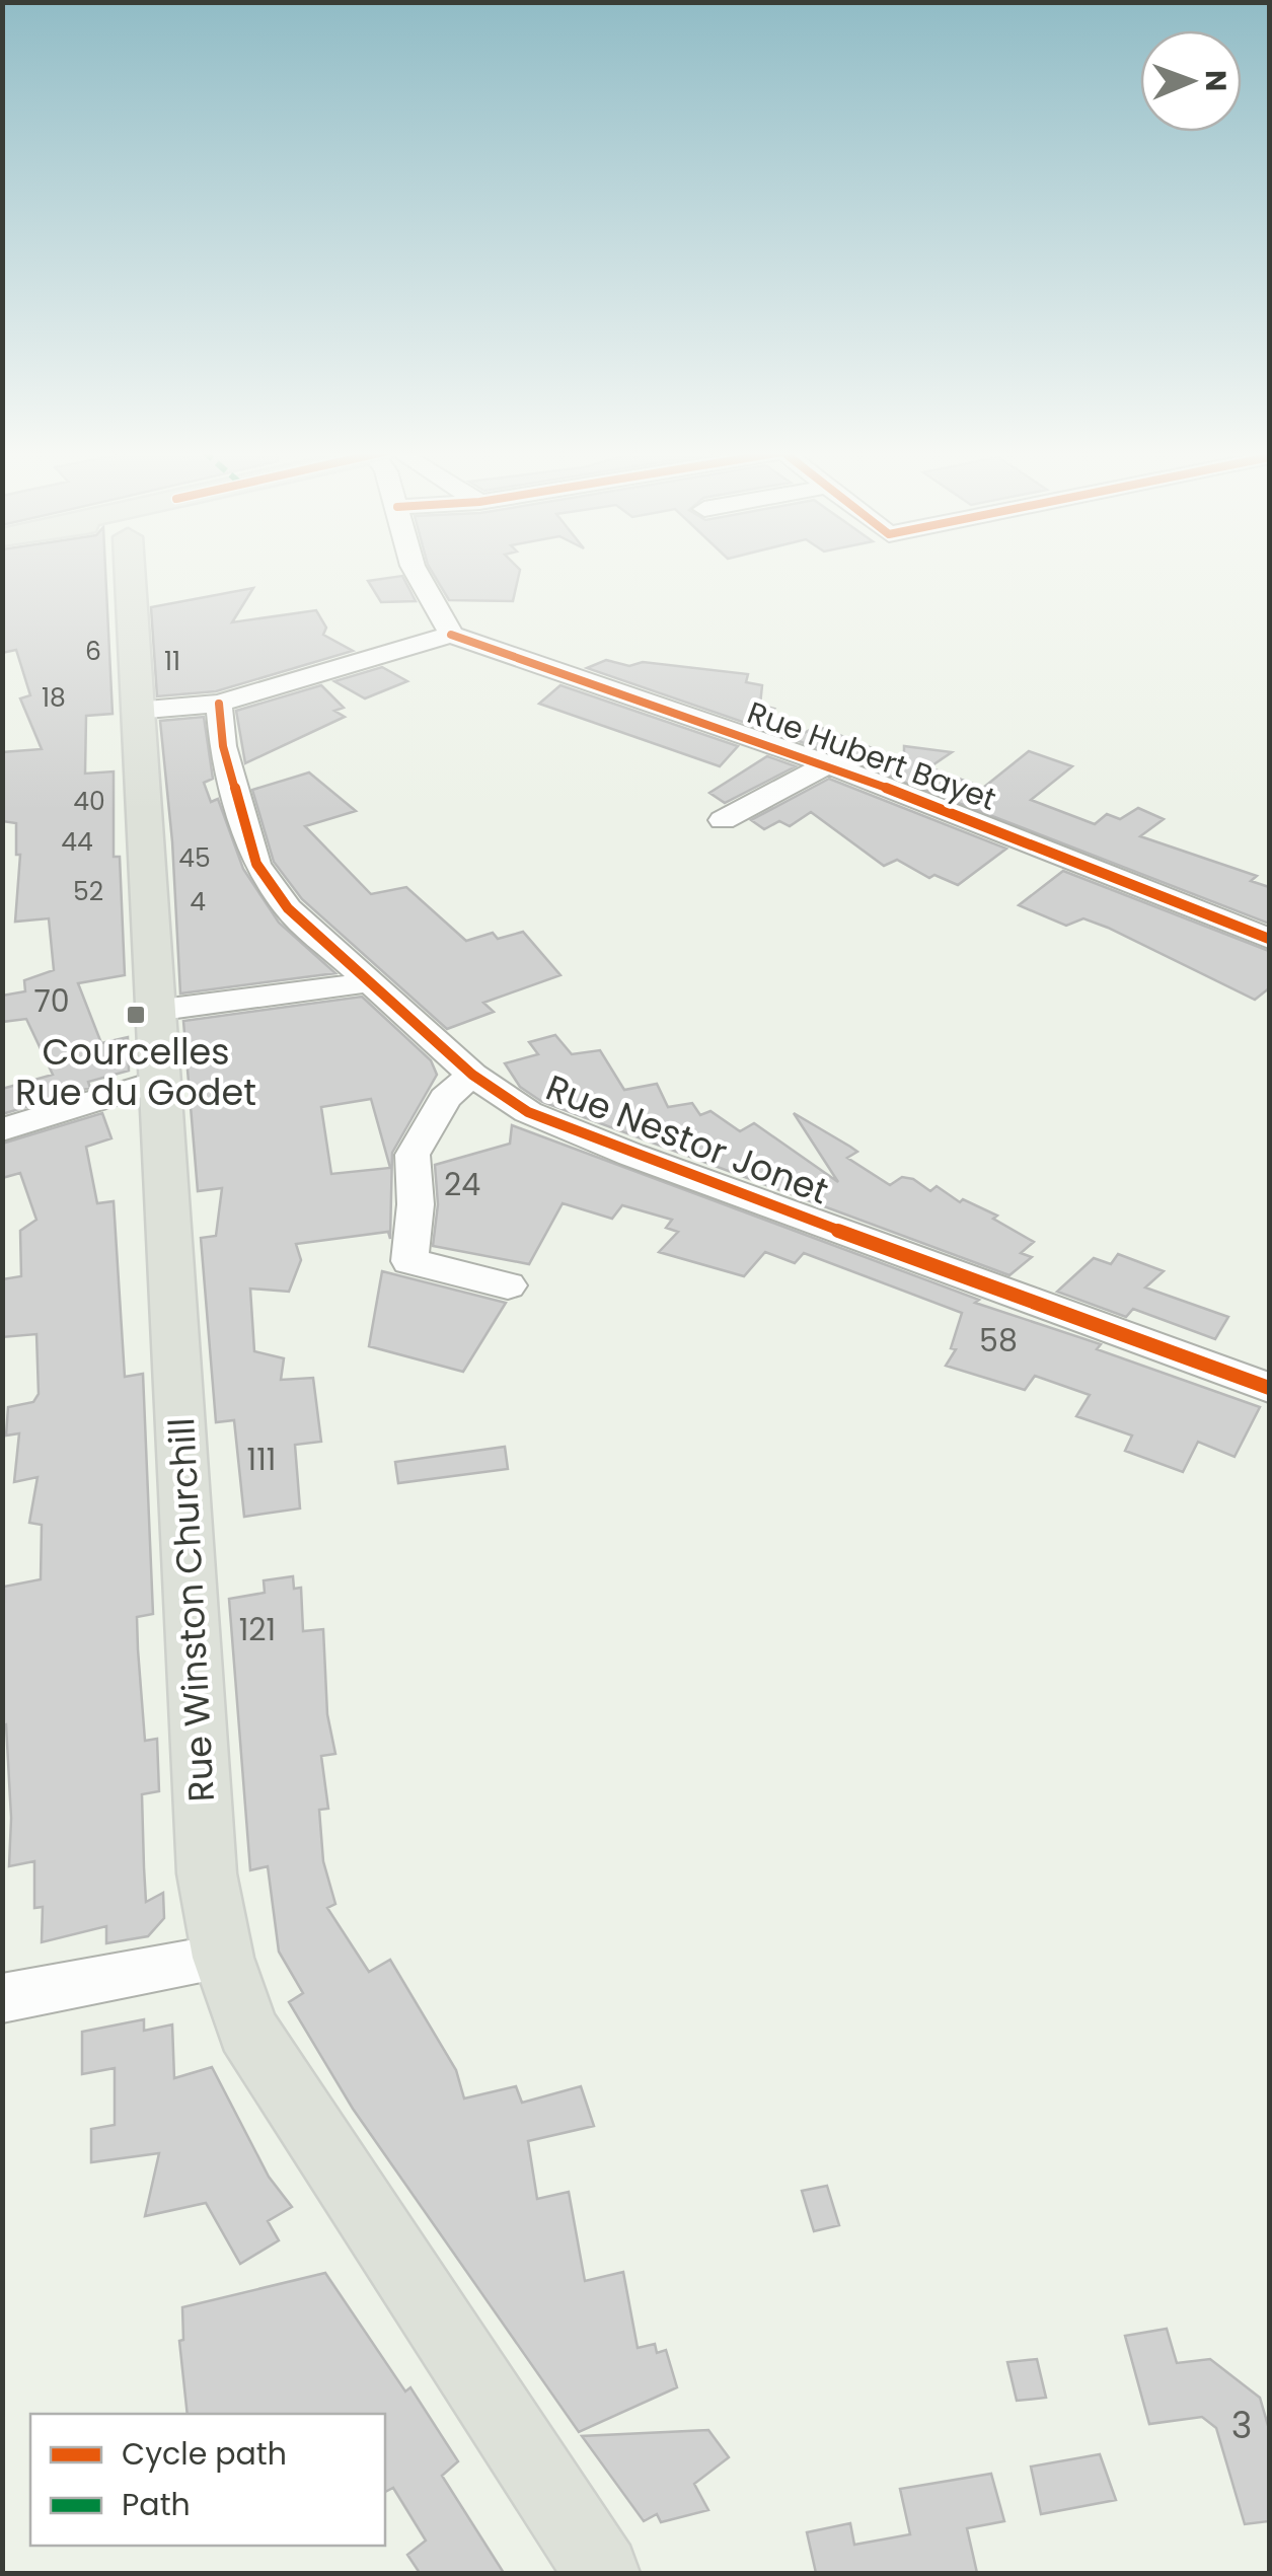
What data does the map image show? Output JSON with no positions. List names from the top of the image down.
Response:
{
  "streets": {
    "main road": ["Rue Winston Churchill"],
    "street": ["Rue Hubert Bayet", "Rue Nestor Jonet"]
  },
  "places": {
    "transit": ["Courcelles Rue du Godet"]
  },
  "house_numbers": [
    "6",
    "11",
    "18",
    "40",
    "44",
    "45",
    "52",
    "4",
    "70",
    "24",
    "58",
    "111",
    "121",
    "3"
  ],
  "legend": ["Cycle path", "Path"],
  "north": "right"
}
